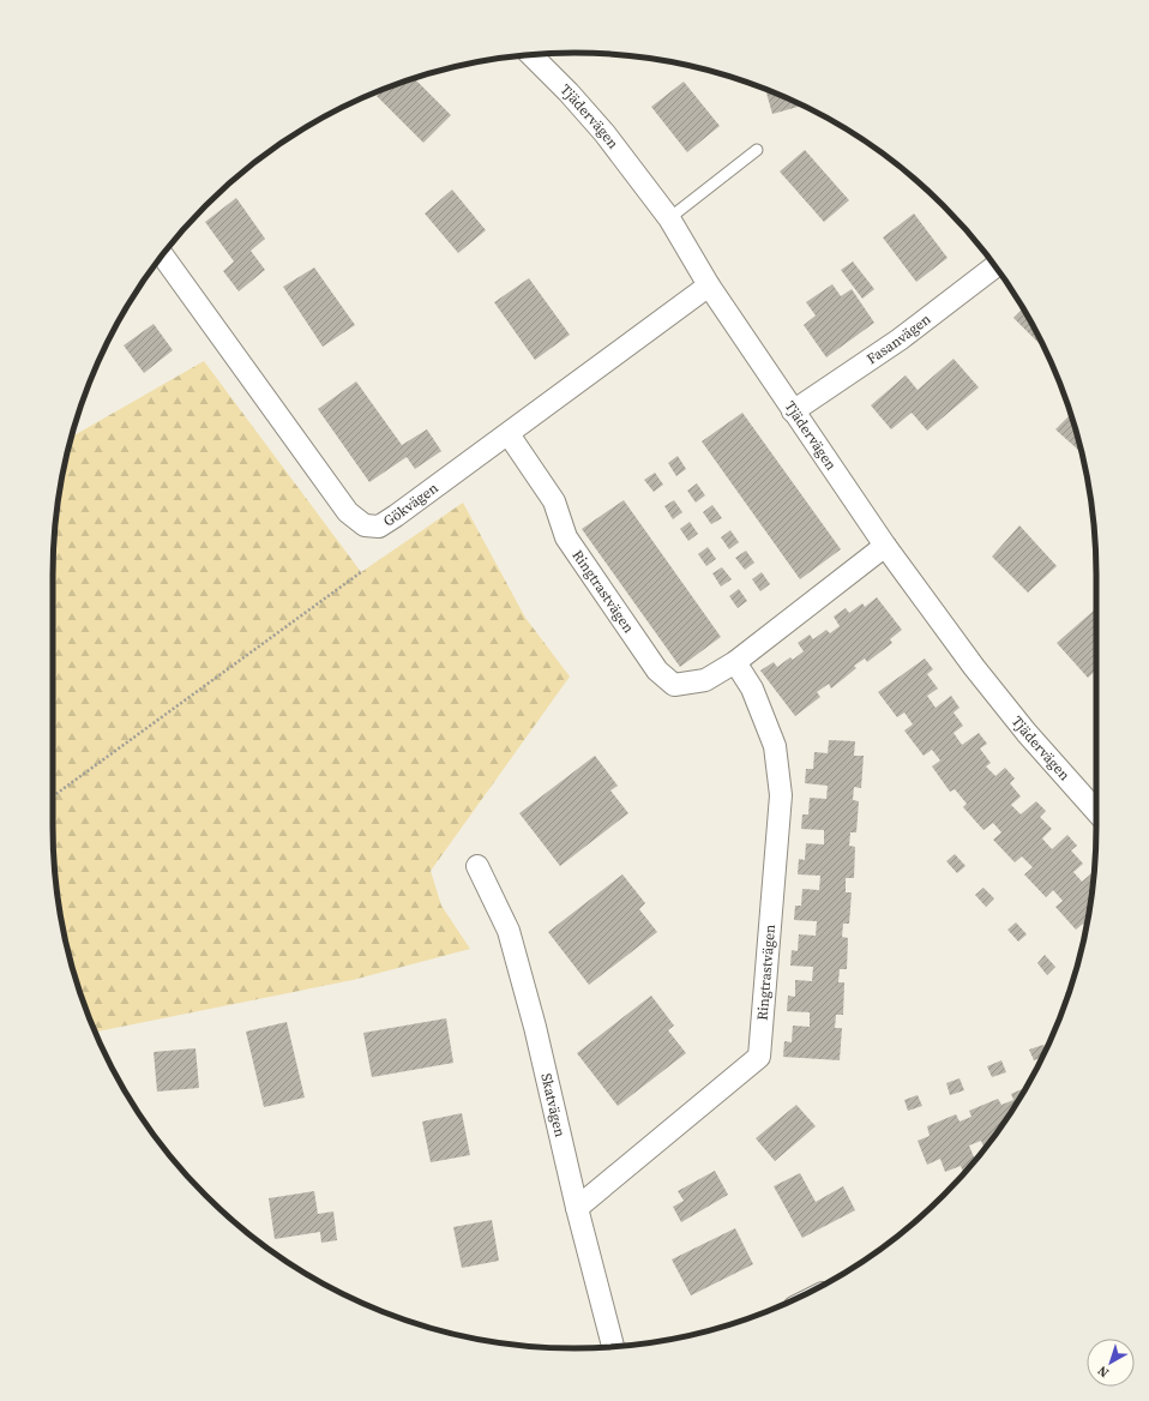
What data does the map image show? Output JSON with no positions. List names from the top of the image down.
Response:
{
  "streets": {
    "street": [
      "Tjädervägen",
      "Fasanvägen",
      "Gökvägen",
      "Ringtrastvägen",
      "Skatvägen"
    ]
  },
  "crossings": [
    ["Tjädervägen", "Fasanvägen"],
    ["Tjädervägen", "Gökvägen"],
    ["Tjädervägen", "Ringtrastvägen"],
    ["Gökvägen", "Ringtrastvägen"],
    ["Ringtrastvägen", "Skatvägen"]
  ],
  "north": "bottom left"
}
